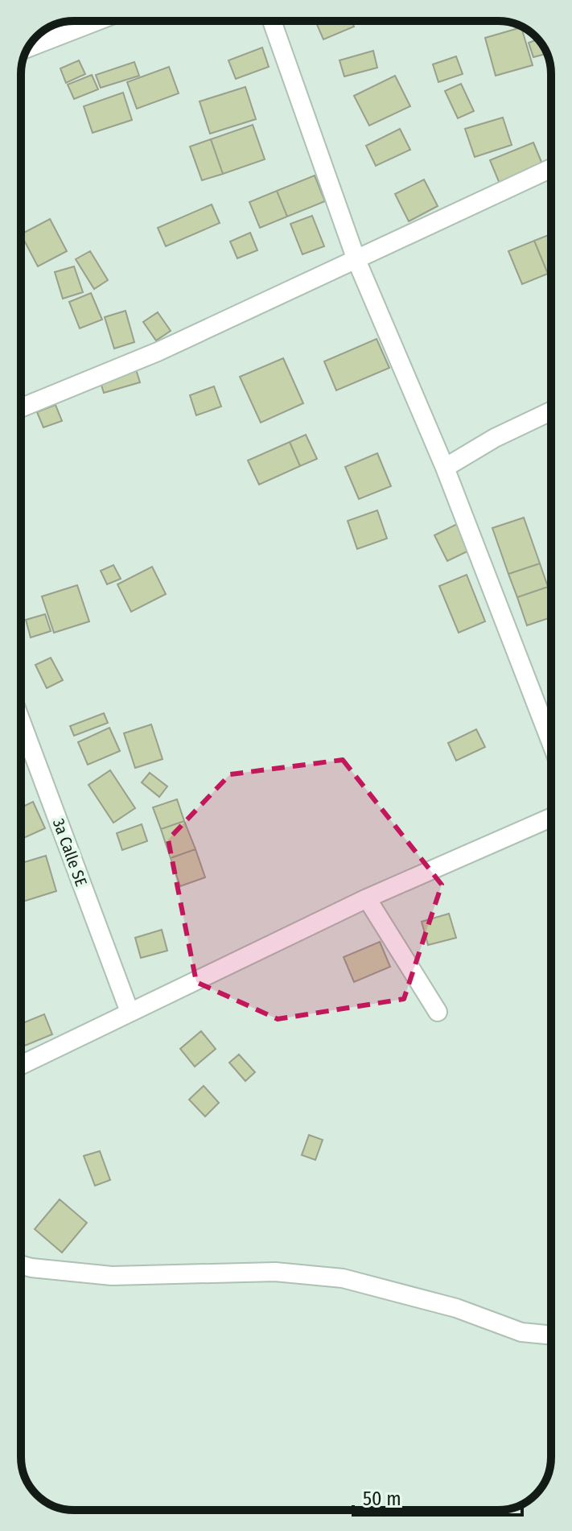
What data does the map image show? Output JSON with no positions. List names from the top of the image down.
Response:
{
  "streets": {
    "street": ["3a Calle SE"]
  },
  "scale_bar": "50 m"
}
